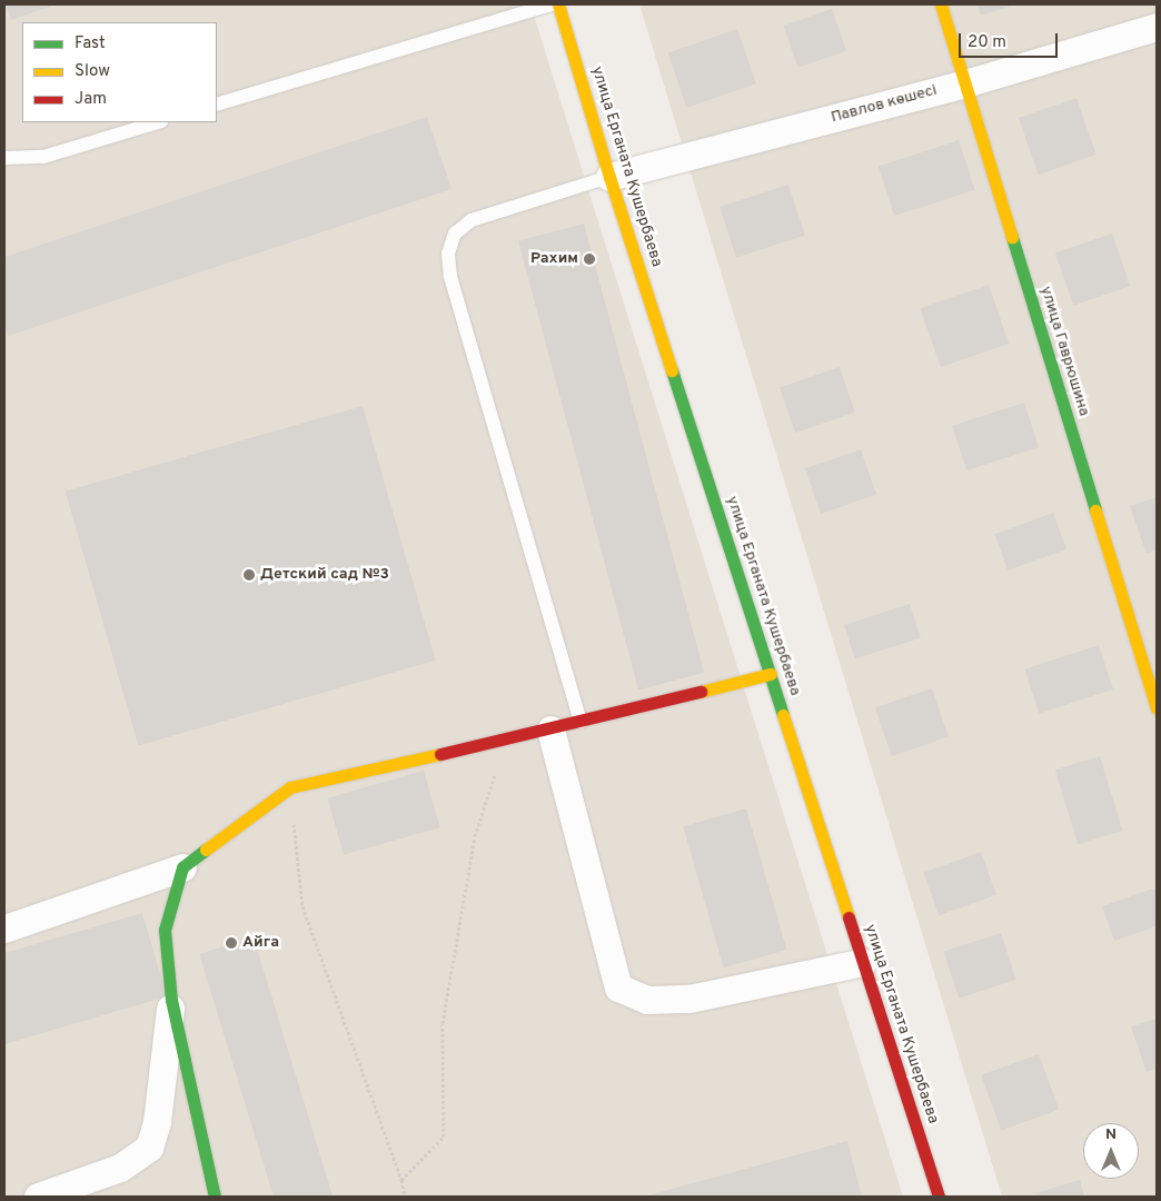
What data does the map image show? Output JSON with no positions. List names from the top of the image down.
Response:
{
  "streets": {
    "street": ["Павлов көшесі", "улица Ерганата Кушербаева", "улица Гаврюшина"]
  },
  "crossings": [
    ["Павлов көшесі", "улица Ерганата Кушербаева"],
    ["Павлов көшесі", "улица Гаврюшина"]
  ],
  "places": ["Рахим", "Детский сад №3", "Айга"],
  "legend": ["Fast", "Slow", "Jam"],
  "scale_bar": "20 m",
  "north": "top"
}
